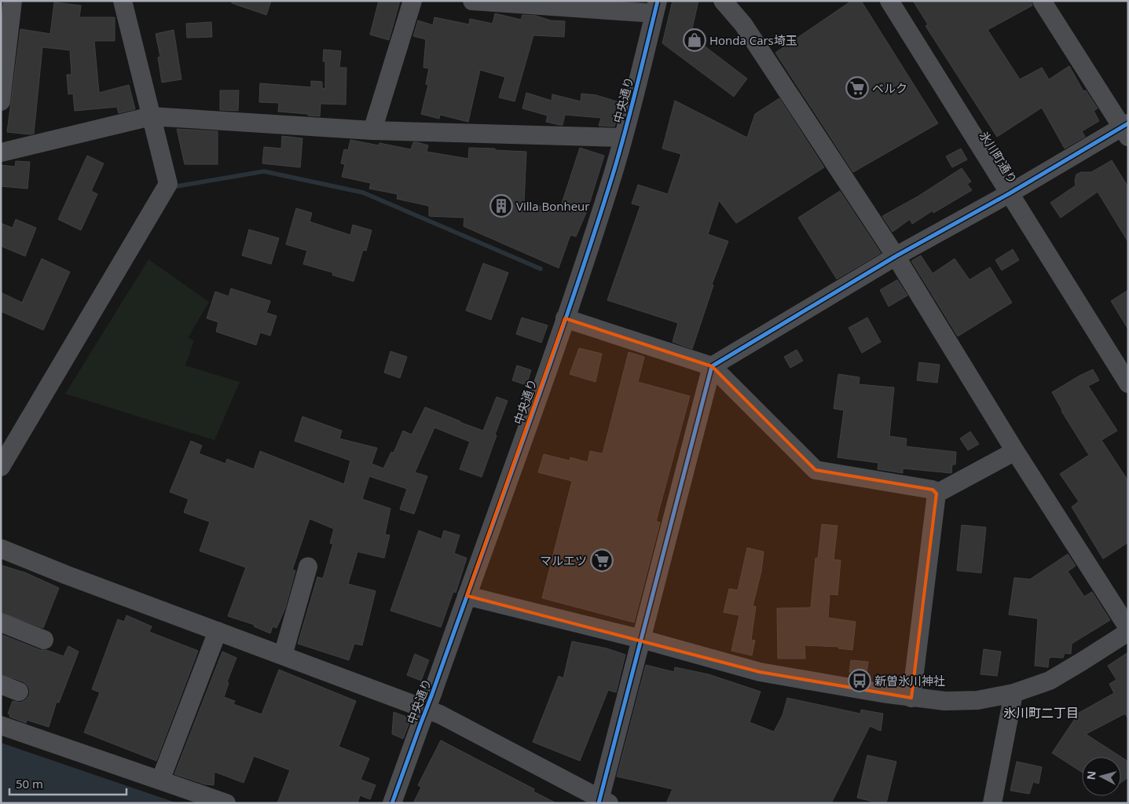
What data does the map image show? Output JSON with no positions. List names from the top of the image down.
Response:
{
  "streets": {
    "street": ["中央通り", "氷川町通り"]
  },
  "districts": ["氷川町二丁目"],
  "places": {
    "shop": ["Honda Cars埼玉"],
    "supermarket": ["ベルク", "マルエツ"],
    "building": ["Villa Bonheur"],
    "bus stop": ["新曽氷川神社"]
  },
  "scale_bar": "50 m",
  "north": "left"
}
